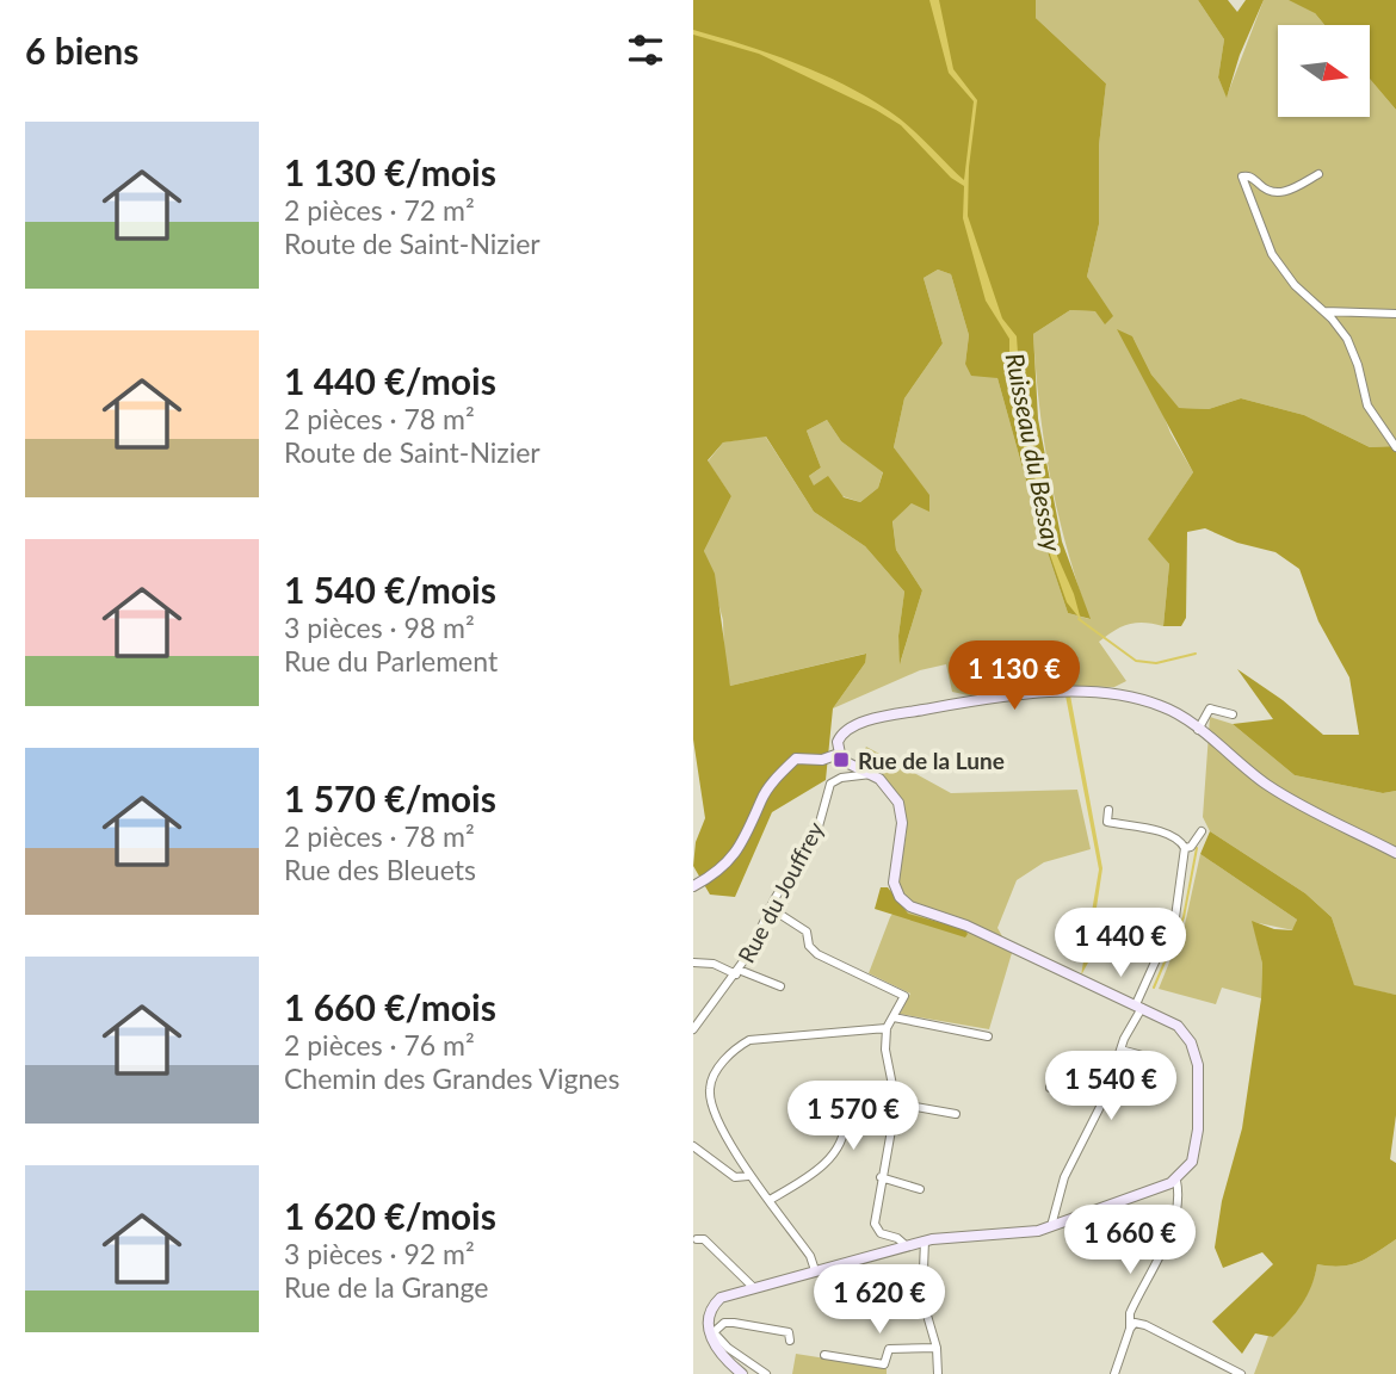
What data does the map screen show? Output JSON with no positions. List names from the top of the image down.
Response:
{
  "streets": {
    "street": ["Rue du Jouffrey"]
  },
  "water": ["Ruisseau du Bessay"],
  "places": {
    "transit": ["Rue de la Lune"]
  },
  "north": "right",
  "page": {
    "heading": "6 biens",
    "list": [
      {
        "name": "1 130 €/mois",
        "note": "2 pièces · 72 m² · Route de Saint-Nizier"
      },
      {
        "name": "1 440 €/mois",
        "note": "2 pièces · 78 m² · Route de Saint-Nizier"
      },
      {
        "name": "1 540 €/mois",
        "note": "3 pièces · 98 m² · Rue du Parlement"
      },
      {
        "name": "1 570 €/mois",
        "note": "2 pièces · 78 m² · Rue des Bleuets"
      },
      {
        "name": "1 660 €/mois",
        "note": "2 pièces · 76 m² · Chemin des Grandes Vignes"
      },
      {
        "name": "1 620 €/mois",
        "note": "3 pièces · 92 m² · Rue de la Grange"
      }
    ],
    "price": [
      "1 130 €",
      "1 440 €",
      "1 540 €",
      "1 570 €",
      "1 660 €",
      "1 620 €"
    ]
  }
}
